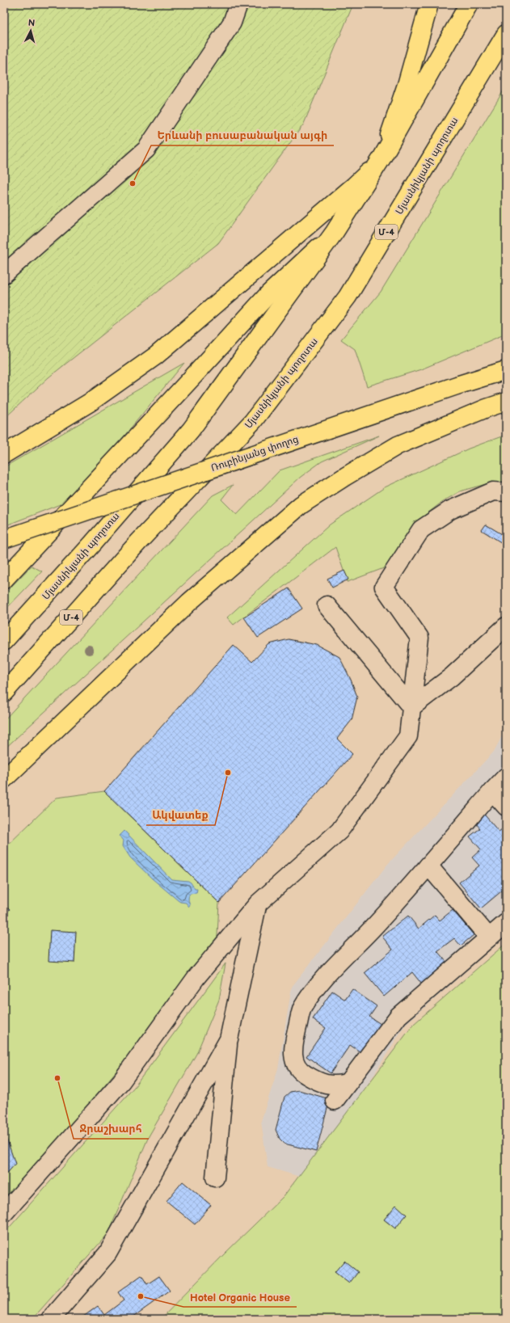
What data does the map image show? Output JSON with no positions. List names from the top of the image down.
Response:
{
  "streets": {
    "main road": ["Մյասնիկյանի պողոտա", "Մ-4", "Ռուբինյանց փողոց"]
  },
  "places": [
    "Երևանի բուսաբանական այգի",
    "Ակվատեք",
    "Ջրաշխարհ",
    "Hotel Organic House"
  ],
  "north": "top"
}
